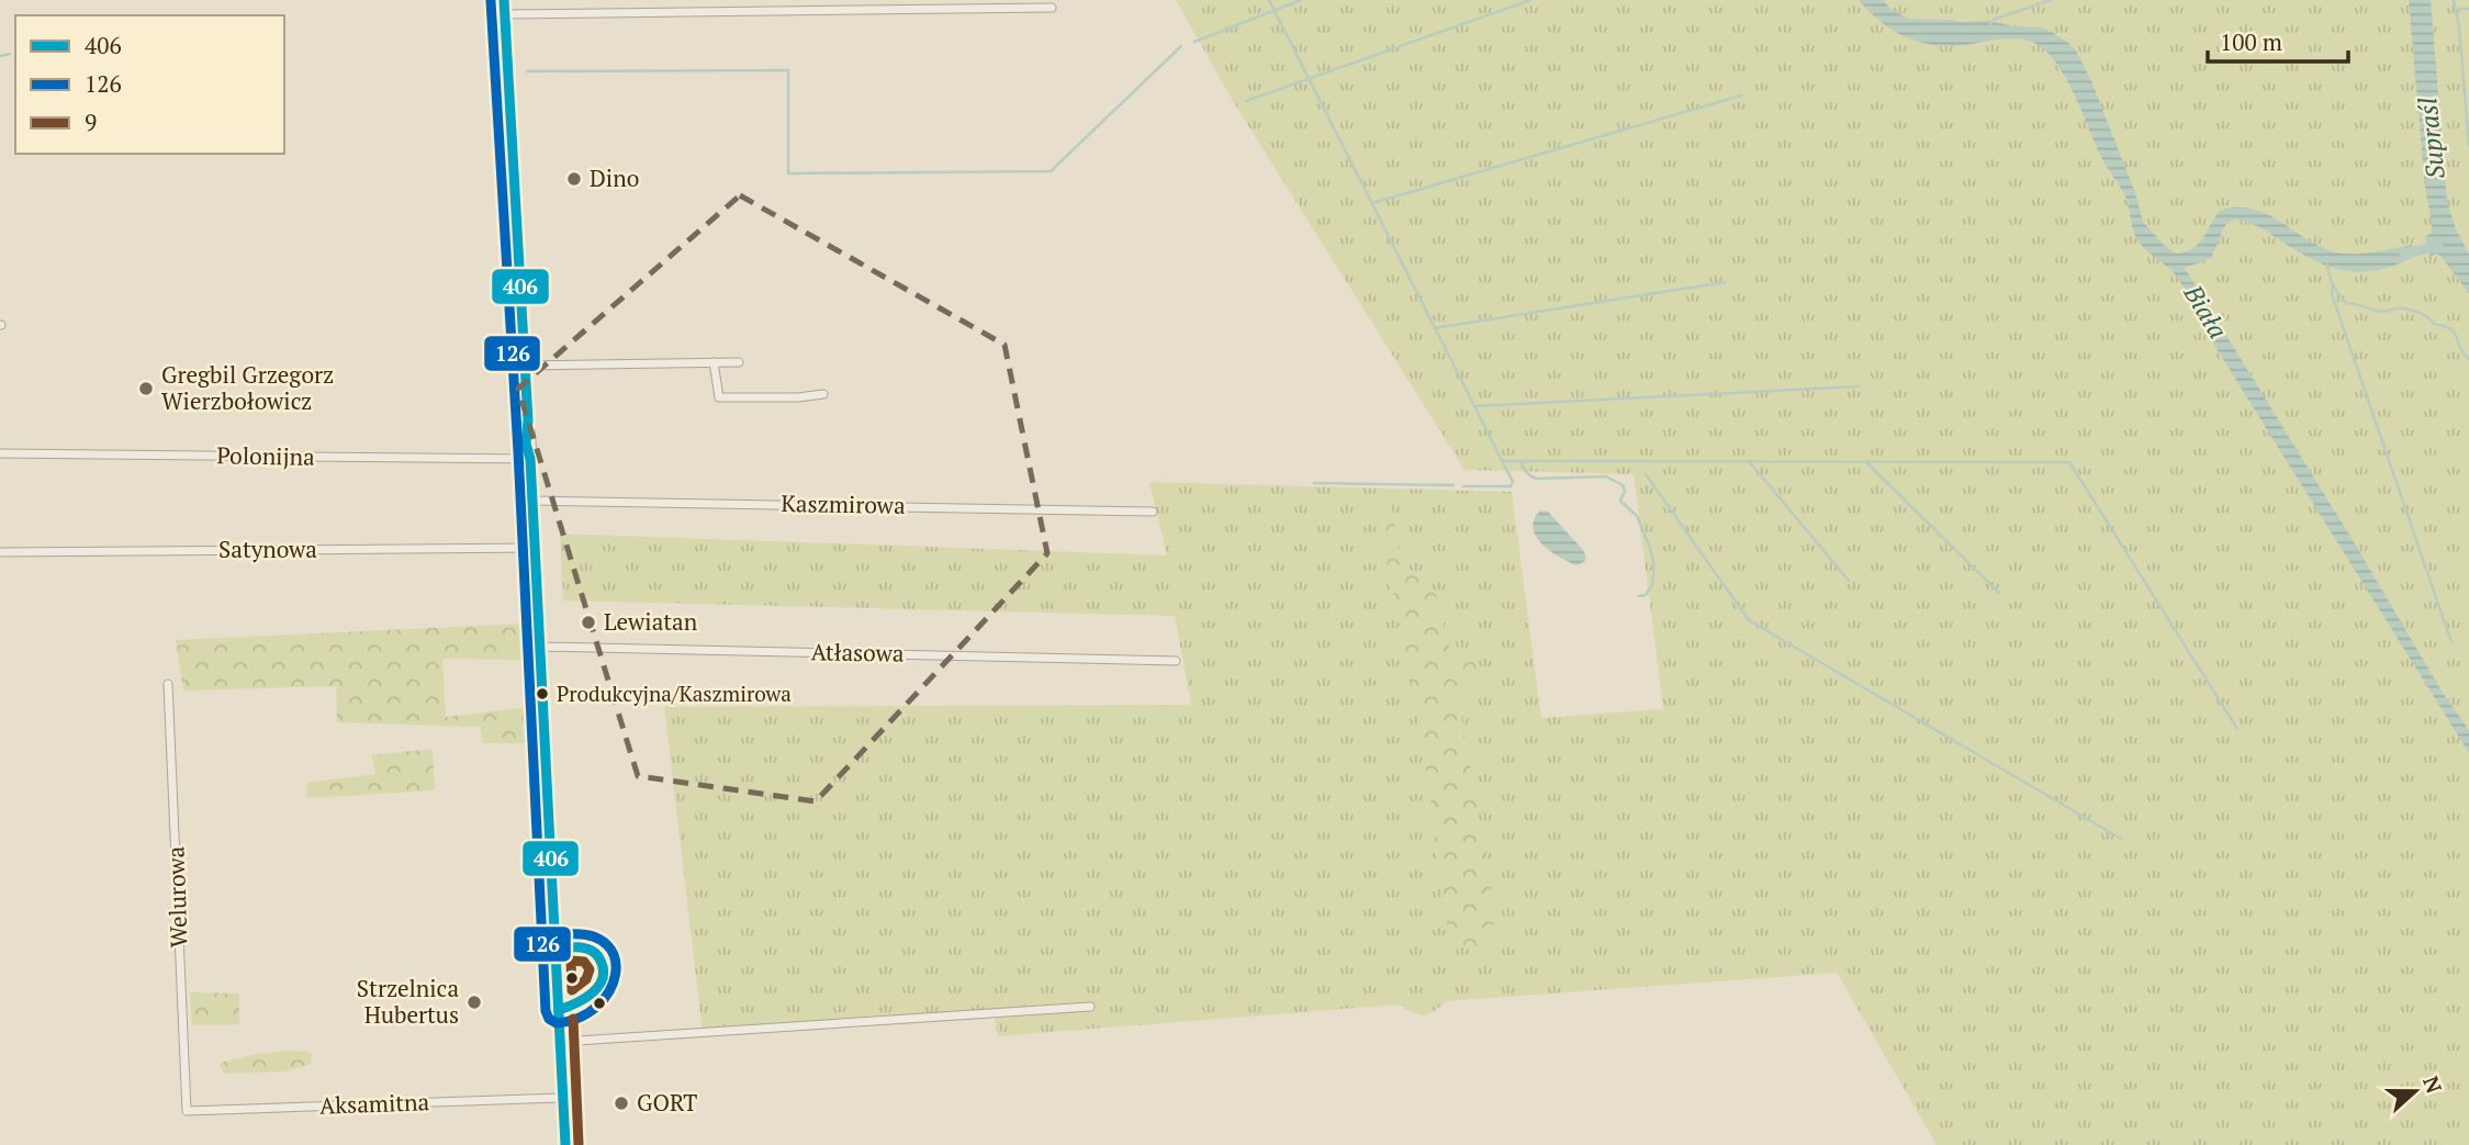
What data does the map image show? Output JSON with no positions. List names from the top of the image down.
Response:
{
  "streets": {
    "street": [
      "Polonijna",
      "Kaszmirowa",
      "Satynowa",
      "Atłasowa",
      "Welurowa",
      "Aksamitna"
    ]
  },
  "crossings": [
    ["Welurowa", "Aksamitna"]
  ],
  "water": ["Supraśl", "Biała"],
  "places": [
    "Dino",
    "Gregbil Grzegorz Wierzbołowicz",
    "Lewiatan",
    "Produkcyjna/Kaszmirowa",
    "Strzelnica Hubertus",
    "GORT"
  ],
  "lines": ["transit line 406", "transit line 126", "transit line 9"],
  "legend": ["406", "126", "9"],
  "scale_bar": "100 m",
  "north": "right"
}
